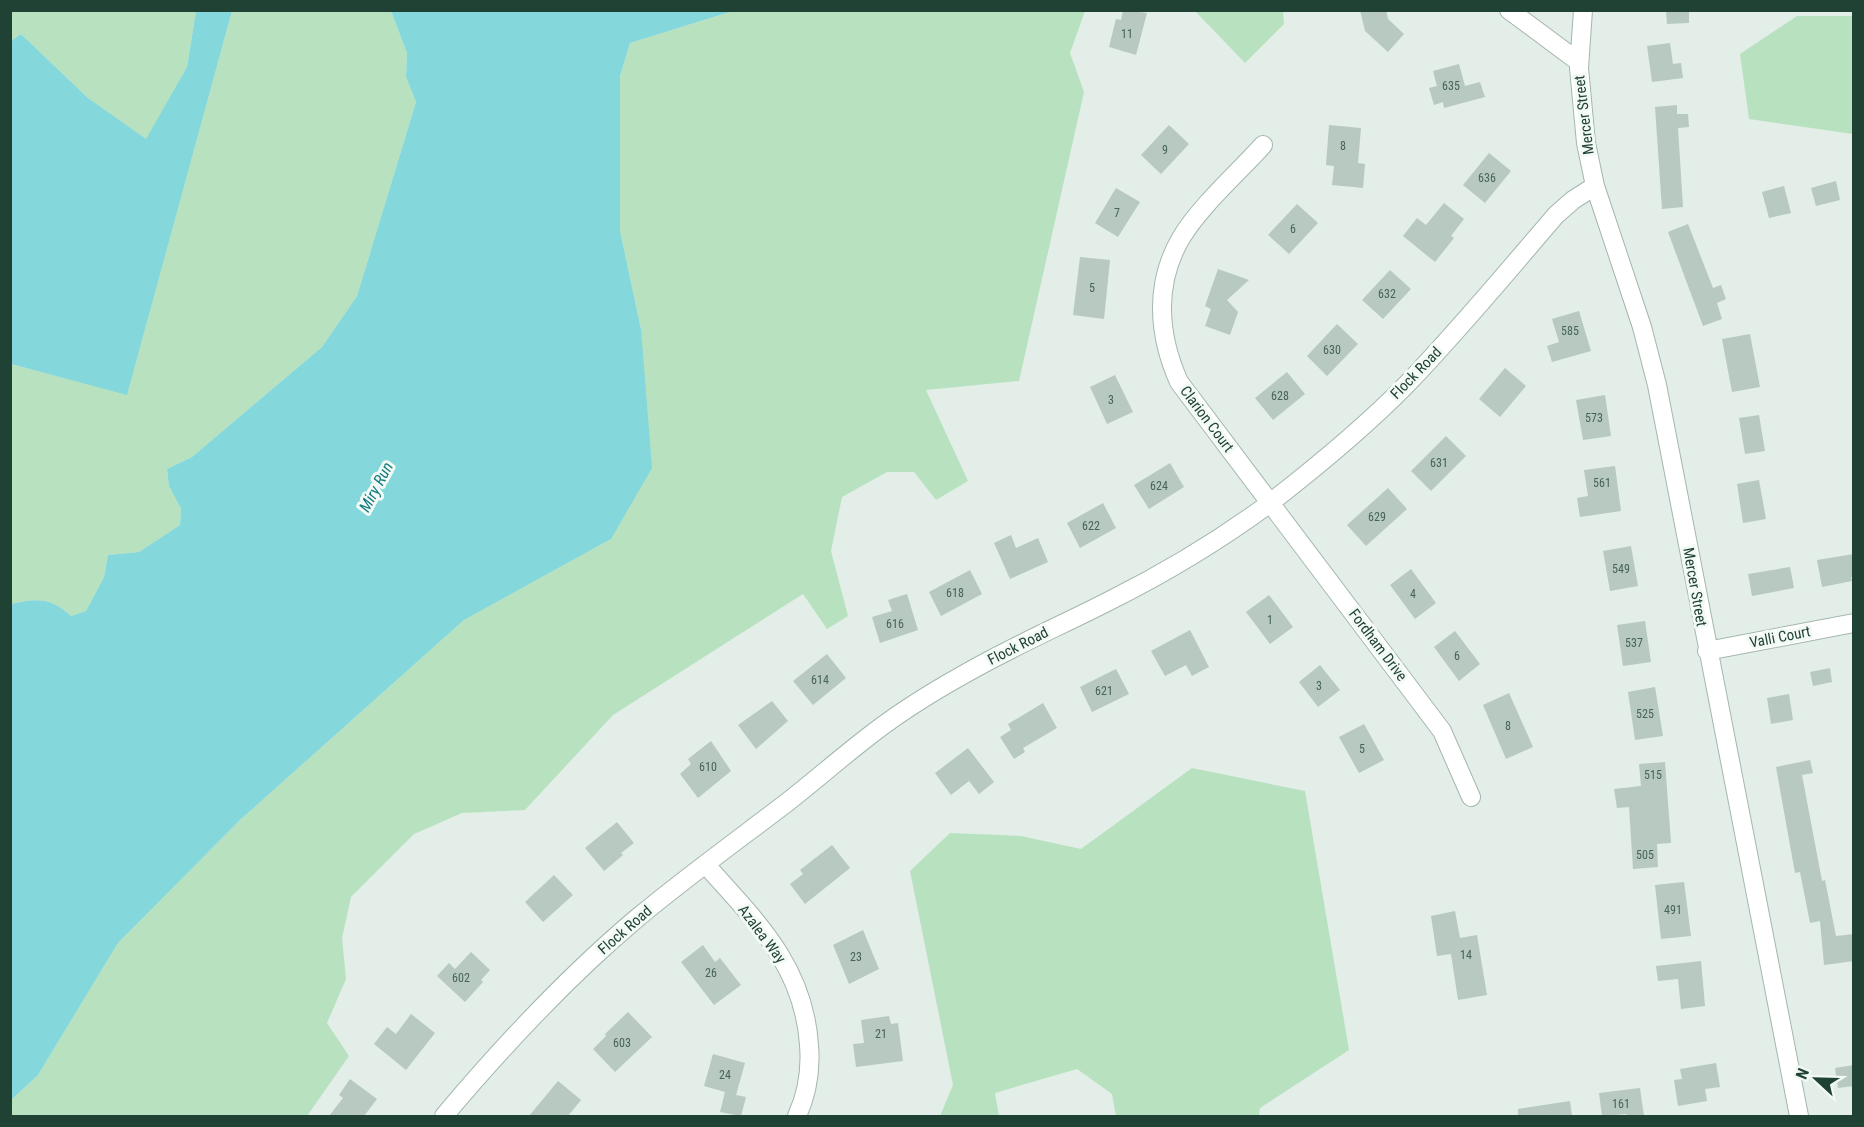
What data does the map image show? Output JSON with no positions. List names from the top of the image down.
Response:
{
  "streets": {
    "street": [
      "Mercer Street",
      "Flock Road",
      "Clarion Court",
      "Valli Court",
      "Fordham Drive",
      "Azalea Way"
    ]
  },
  "crossings": [
    ["Mercer Street", "Flock Road"],
    ["Mercer Street", "Valli Court"],
    ["Flock Road", "Clarion Court"],
    ["Flock Road", "Fordham Drive"],
    ["Flock Road", "Azalea Way"],
    ["Clarion Court", "Fordham Drive"]
  ],
  "water": ["Miry Run"],
  "house_numbers": [
    "11",
    "635",
    "8",
    "9",
    "636",
    "7",
    "6",
    "5",
    "632",
    "585",
    "630",
    "628",
    "3",
    "573",
    "631",
    "561",
    "624",
    "629",
    "622",
    "549",
    "618",
    "4",
    "1",
    "616",
    "537",
    "6",
    "614",
    "3",
    "621",
    "525",
    "8",
    "5",
    "610",
    "515",
    "505",
    "491",
    "14",
    "23",
    "26",
    "602",
    "21",
    "603",
    "24",
    "161"
  ],
  "north": "left"
}
